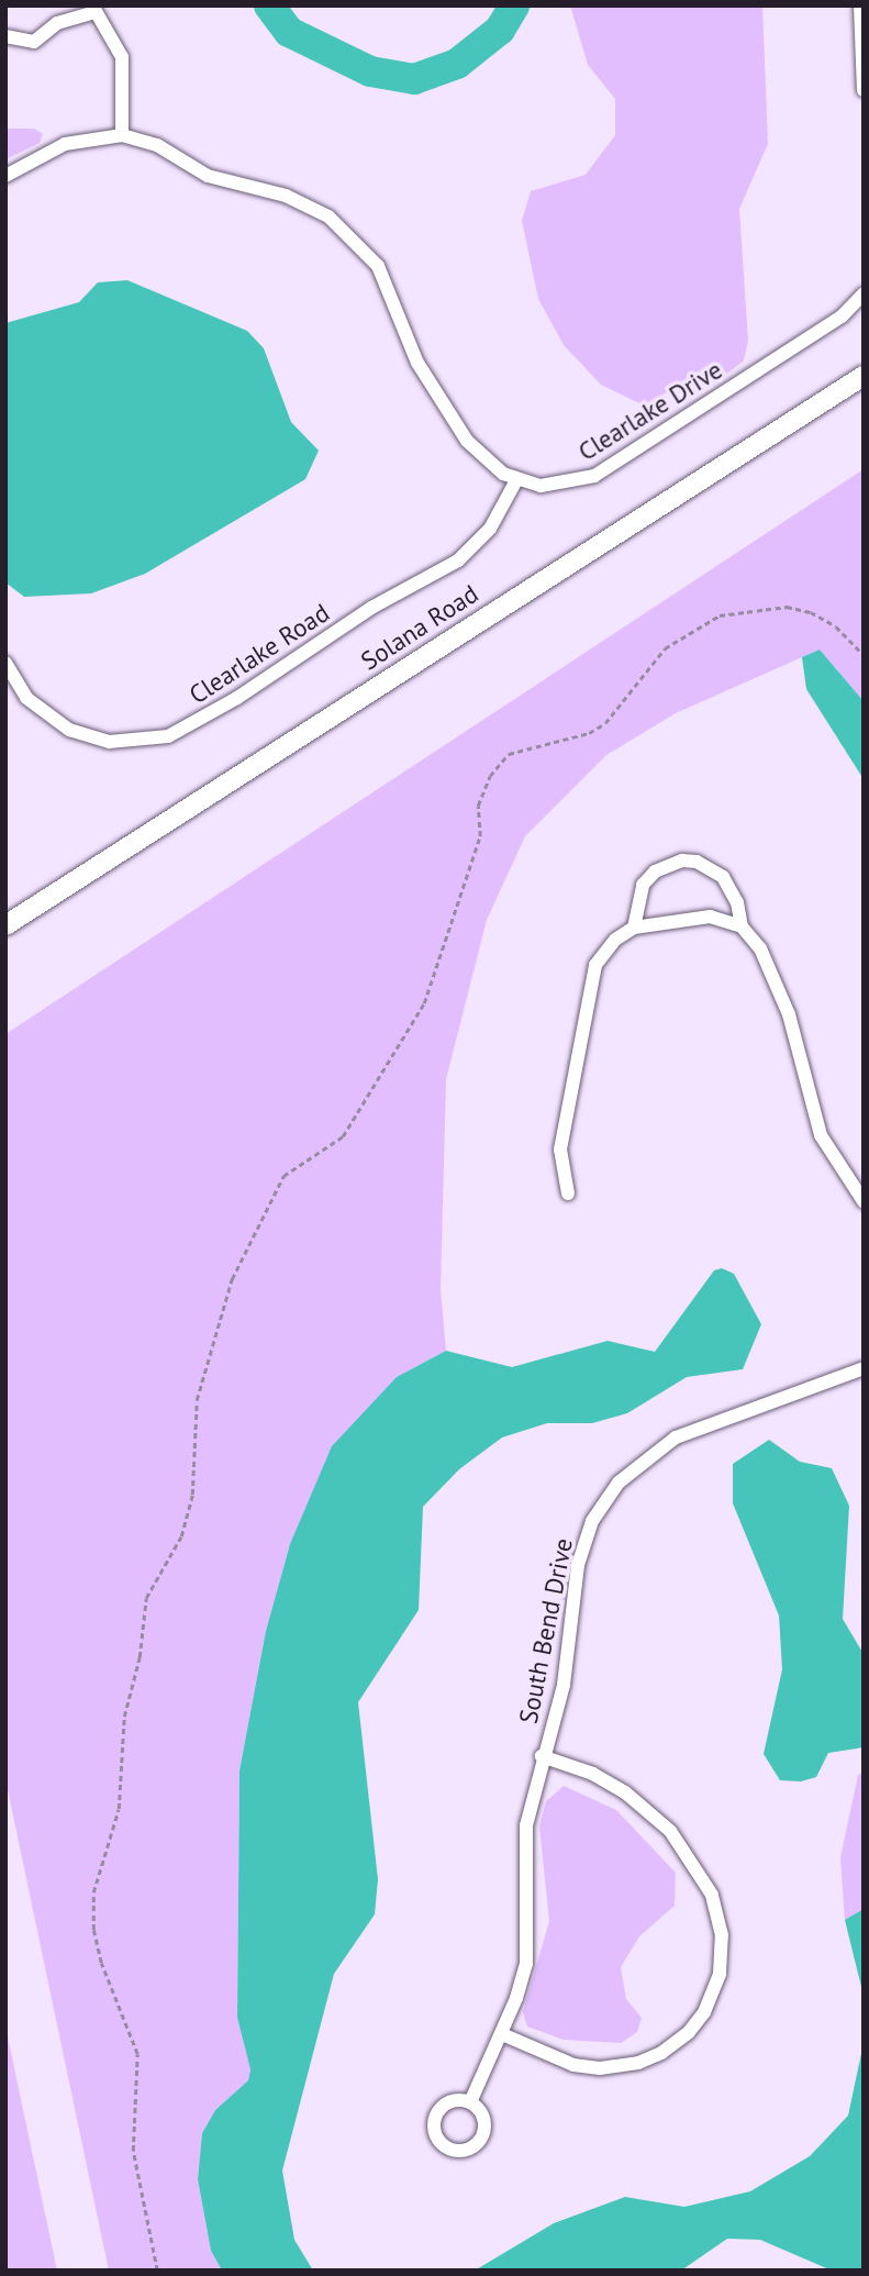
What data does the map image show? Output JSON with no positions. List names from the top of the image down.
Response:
{
  "streets": {
    "street": [
      "Clearlake Drive",
      "Solana Road",
      "Clearlake Road",
      "South Bend Drive"
    ]
  },
  "crossings": [
    ["Clearlake Drive", "Clearlake Road"]
  ]
}
